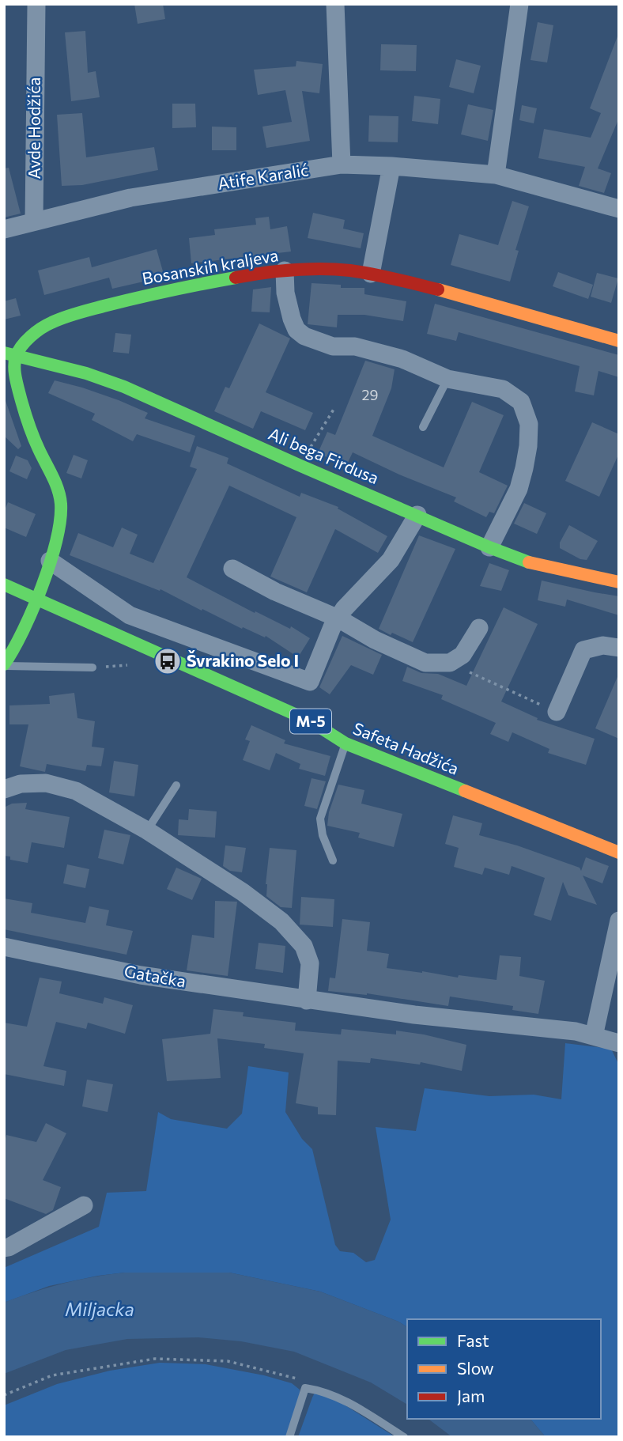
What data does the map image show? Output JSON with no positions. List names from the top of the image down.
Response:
{
  "streets": {
    "street": [
      "Avde Hodžića",
      "Atife Karalić",
      "Bosanskih kraljeva",
      "Ali bega Firdusa",
      "M-5",
      "Safeta Hadžića",
      "Gatačka"
    ]
  },
  "crossings": [
    ["Avde Hodžića", "Atife Karalić"],
    ["Bosanskih kraljeva", "Ali bega Firdusa"]
  ],
  "water": ["Miljacka"],
  "places": {
    "bus stop": ["Švrakino Selo I"]
  },
  "house_numbers": ["29"],
  "legend": ["Fast", "Slow", "Jam"]
}
